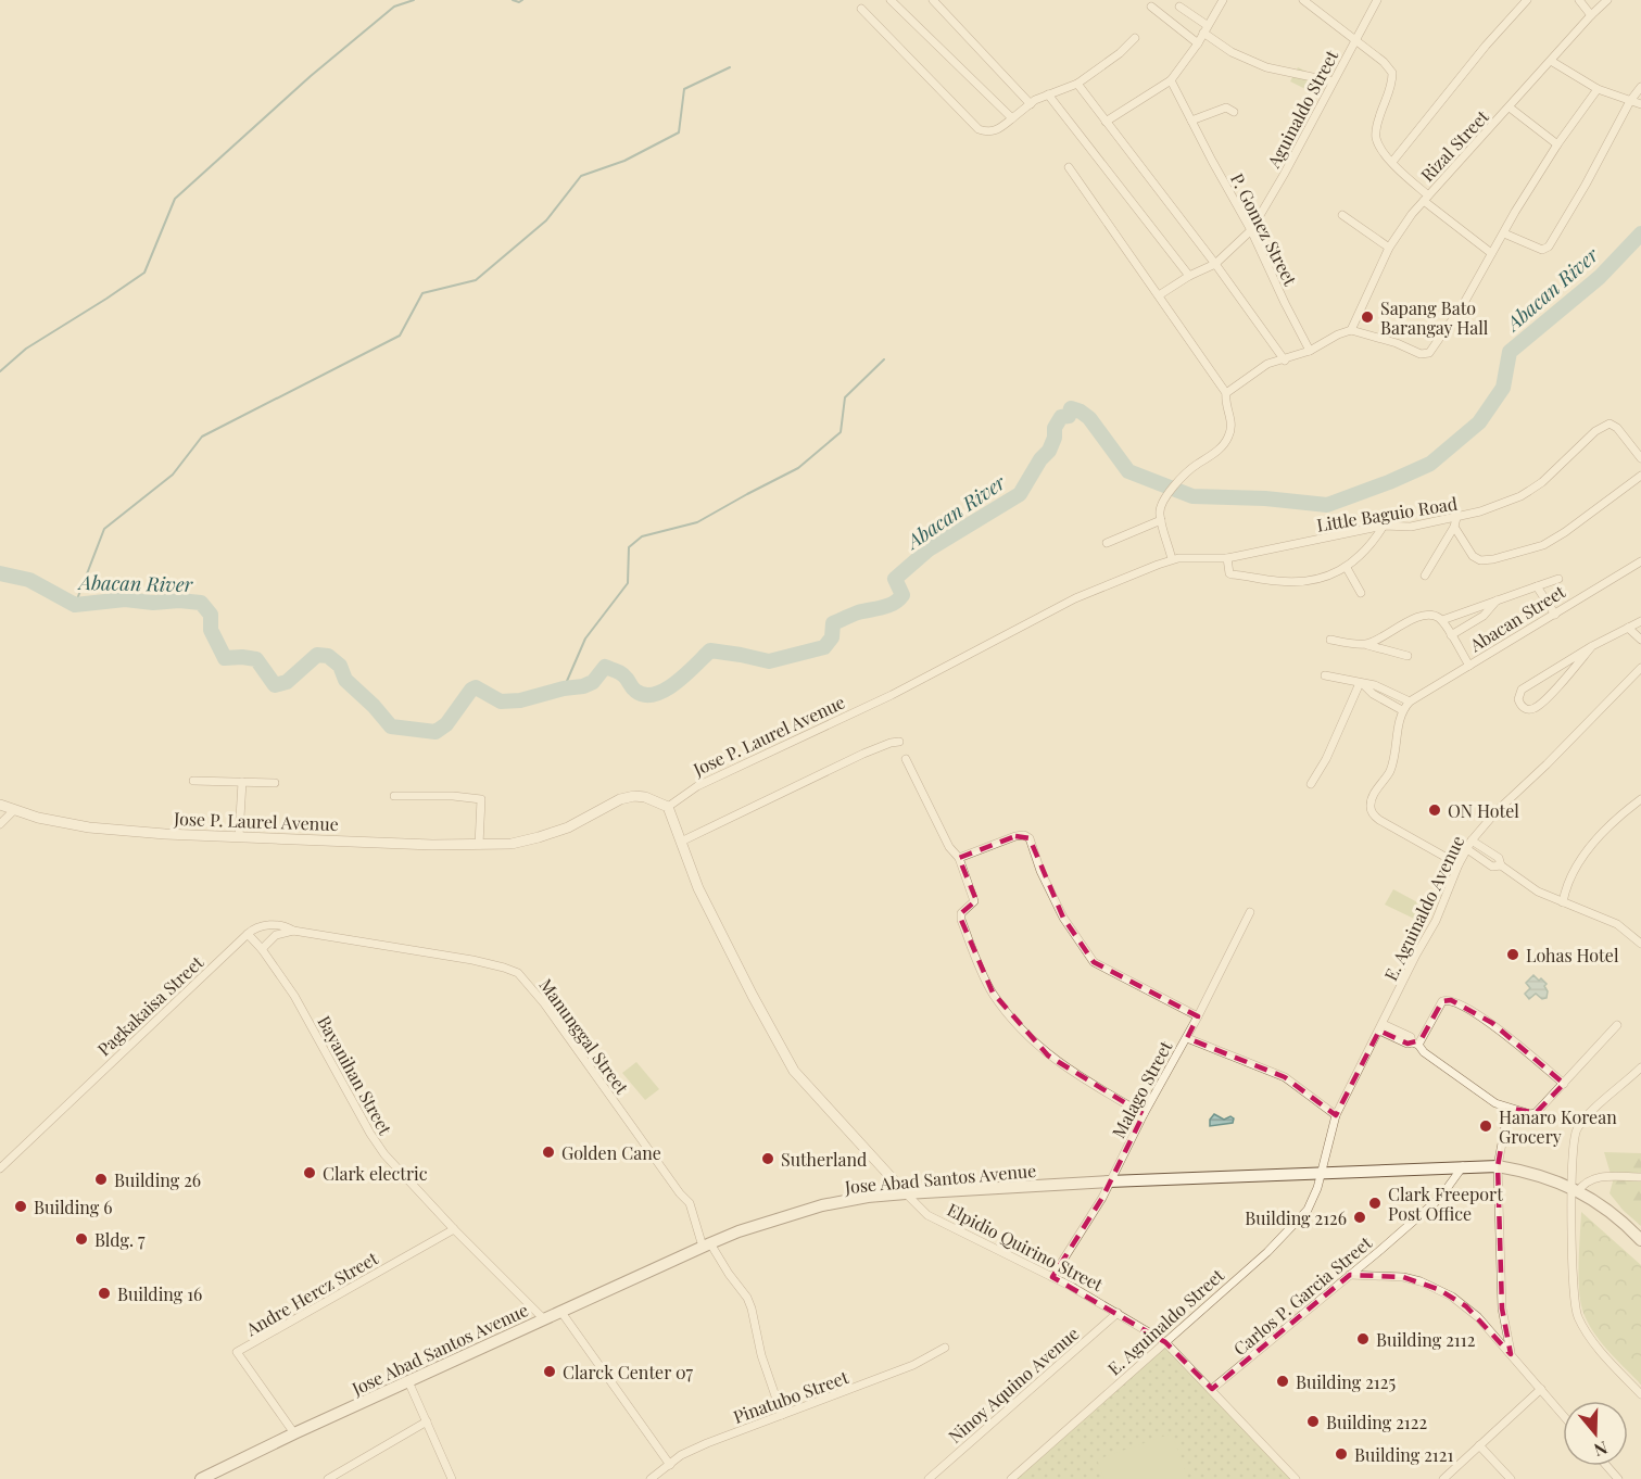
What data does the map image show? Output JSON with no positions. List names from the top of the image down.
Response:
{
  "streets": {
    "main road": ["Jose Abad Santos Avenue"],
    "street": [
      "Aguinaldo Street",
      "Rizal Street",
      "P. Gomez Street",
      "Little Baguio Road",
      "Abacan Street",
      "Jose P. Laurel Avenue",
      "E. Aguinaldo Avenue",
      "Pagkakaisa Street",
      "Manunggal Street",
      "Bayanihan Street",
      "Malago Street",
      "Elpidio Quirino Street",
      "Andre Hercz Street",
      "Carlos P. Garcia Street",
      "E. Aguinaldo Street",
      "Ninoy Aquino Avenue",
      "Pinatubo Street"
    ]
  },
  "crossings": [
    ["Aguinaldo Street", "P. Gomez Street"],
    ["Little Baguio Road", "Jose P. Laurel Avenue"],
    ["Jose P. Laurel Avenue", "Elpidio Quirino Street"],
    ["E. Aguinaldo Avenue", "Jose Abad Santos Avenue"],
    ["E. Aguinaldo Avenue", "E. Aguinaldo Street"],
    ["Manunggal Street", "Jose Abad Santos Avenue"],
    ["Manunggal Street", "Pinatubo Street"],
    ["Bayanihan Street", "Jose Abad Santos Avenue"],
    ["Bayanihan Street", "Andre Hercz Street"],
    ["Malago Street", "Jose Abad Santos Avenue"],
    ["Malago Street", "Elpidio Quirino Street"],
    ["Jose Abad Santos Avenue", "Elpidio Quirino Street"],
    ["Jose Abad Santos Avenue", "Andre Hercz Street"],
    ["Jose Abad Santos Avenue", "Carlos P. Garcia Street"],
    ["Jose Abad Santos Avenue", "E. Aguinaldo Street"],
    ["Elpidio Quirino Street", "Carlos P. Garcia Street"],
    ["Elpidio Quirino Street", "E. Aguinaldo Street"],
    ["Elpidio Quirino Street", "Ninoy Aquino Avenue"]
  ],
  "water": ["Abacan River"],
  "places": [
    "Sapang Bato Barangay Hall",
    "ON Hotel",
    "Lohas Hotel",
    "Hanaro Korean Grocery",
    "Golden Cane",
    "Sutherland",
    "Clark electric",
    "Building 26",
    "Clark Freeport Post Office",
    "Building 6",
    "Building 2126",
    "Bldg. 7",
    "Building 16",
    "Building 2112",
    "Clarck Center 07",
    "Building 2125",
    "Building 2122",
    "Building 2121"
  ],
  "north": "bottom"
}
